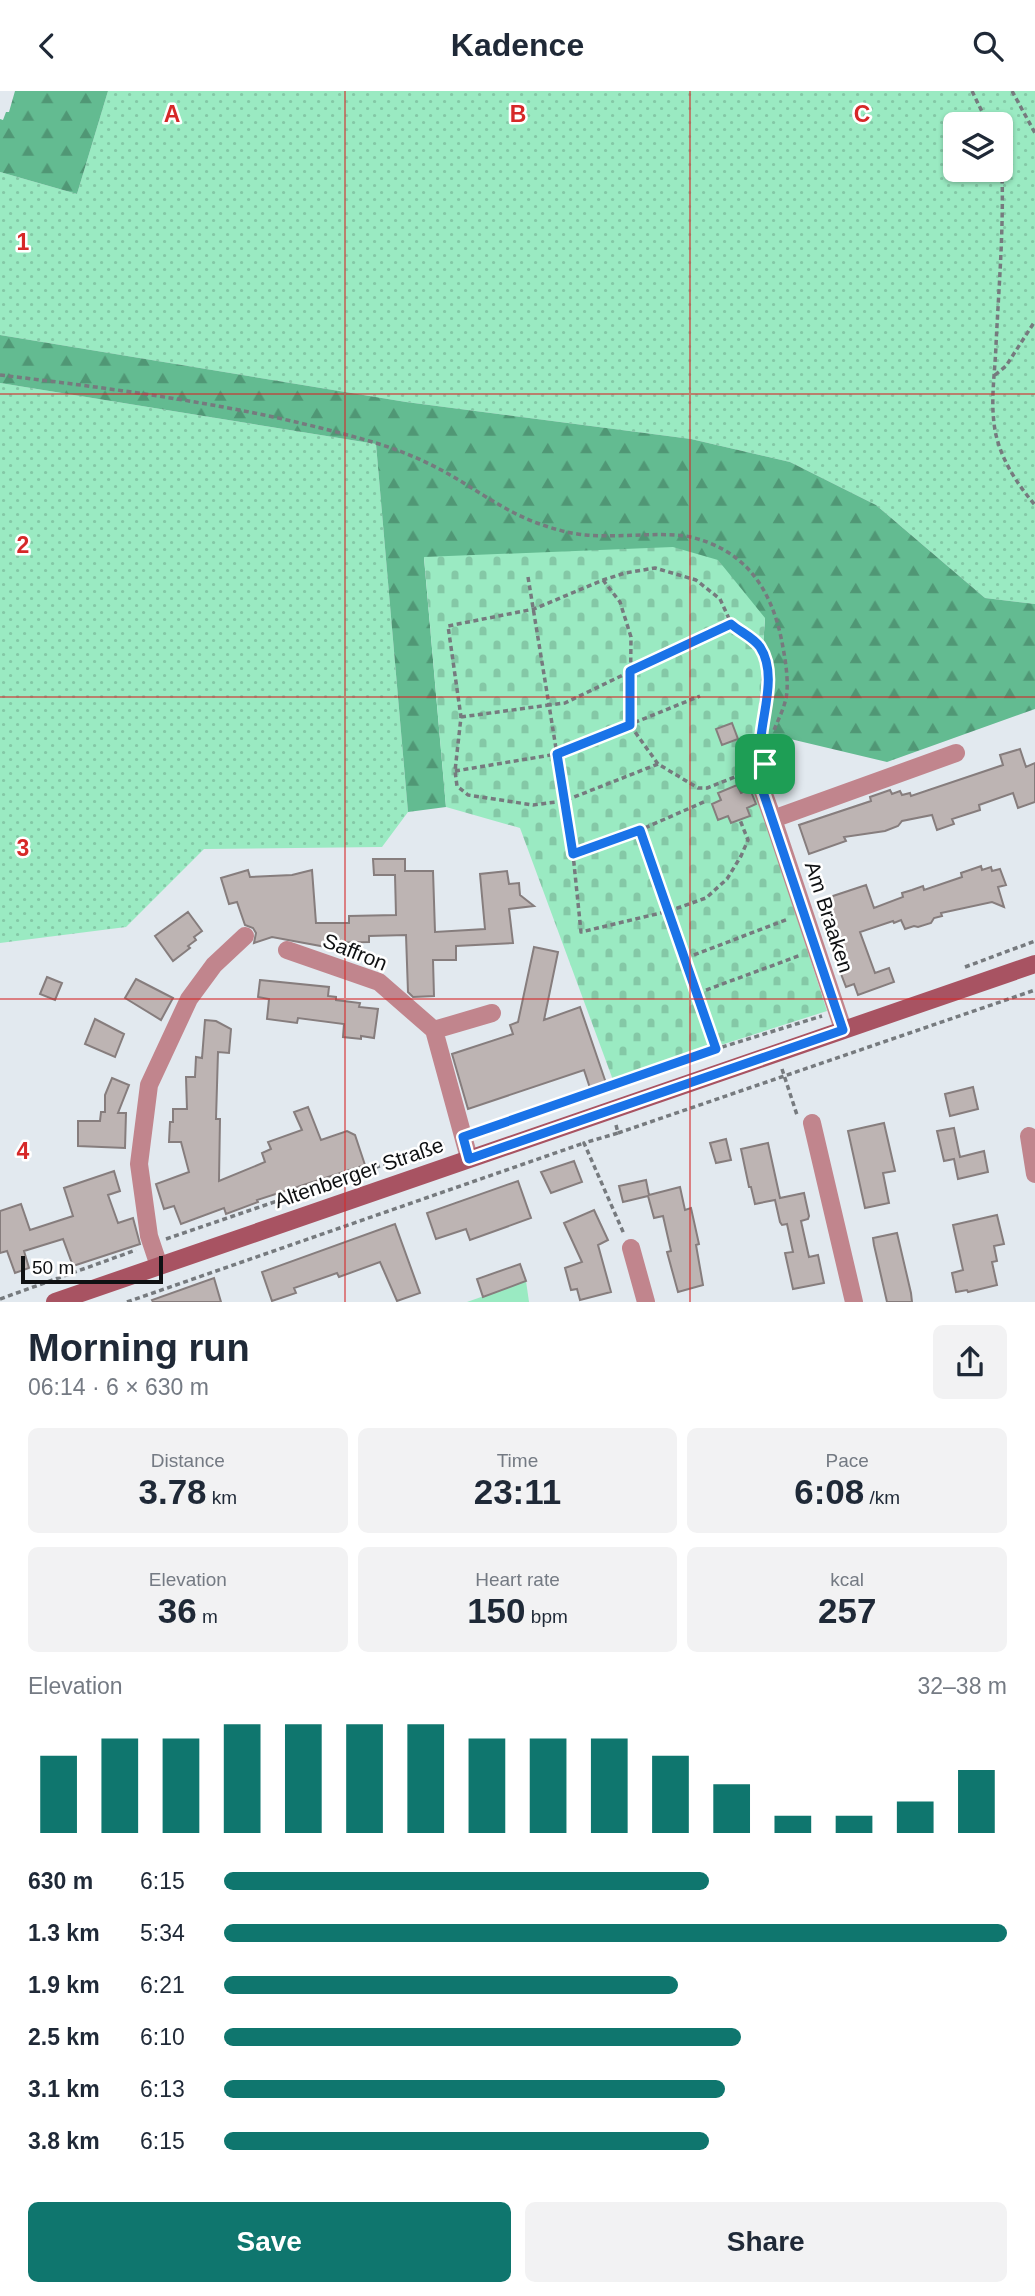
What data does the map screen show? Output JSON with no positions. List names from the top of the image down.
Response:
{
  "streets": {
    "main road": ["Altenberger Straße"],
    "street": ["Am Braaken", "Saffron"]
  },
  "crossings": [
    ["Am Braaken", "Altenberger Straße"]
  ],
  "scale_bar": "50 m",
  "page": {
    "header": "Kadence",
    "scale": "50 m",
    "heading": ["Morning run", "06:14 · 6 × 630 m"],
    "stats": [
      ["Distance", "3.78 km"],
      ["Time", "23:11"],
      ["Pace", "6:08 /km"],
      ["Elevation", "36 m"],
      ["Heart rate", "150 bpm"],
      ["kcal", "257"]
    ],
    "chart": ["Elevation", "32–38 m"],
    "list": [
      {
        "name": "630 m",
        "note": "6:15"
      },
      {
        "name": "1.3 km",
        "note": "5:34"
      },
      {
        "name": "1.9 km",
        "note": "6:21"
      },
      {
        "name": "2.5 km",
        "note": "6:10"
      },
      {
        "name": "3.1 km",
        "note": "6:13"
      },
      {
        "name": "3.8 km",
        "note": "6:15"
      }
    ],
    "buttons": ["Save", "Share"]
  },
  "grid": {
    "columns": ["A", "B", "C"],
    "rows": [
      "1",
      "2",
      "3",
      "4"
    ]
  }
}
